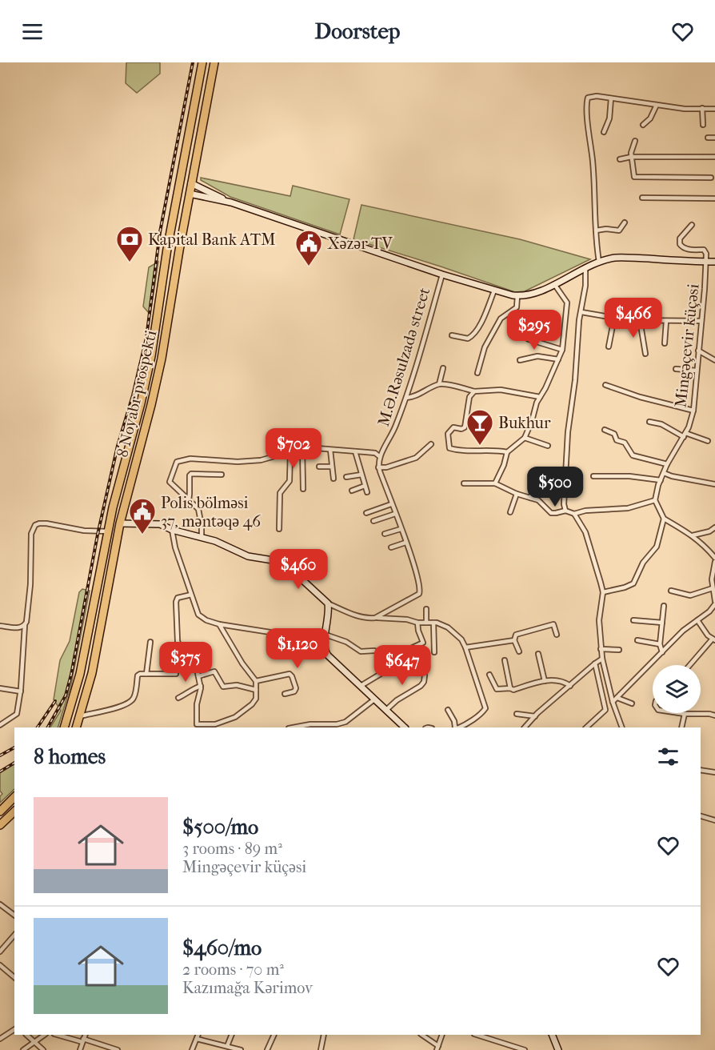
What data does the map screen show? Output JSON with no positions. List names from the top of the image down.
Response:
{
  "streets": {
    "highway": ["8 Noyabr prospekti"],
    "street": ["Mingəçevir küçəsi", "M.Ə.Rəsulzadə street"]
  },
  "places": {
    "bank": ["Kapital Bank ATM"],
    "public building": ["Xəzər TV", "Polis bölməsi 37, məntəqə 46"],
    "bar": ["Bukhur"]
  },
  "page": {
    "header": "Doorstep",
    "price": [
      "$466",
      "$295",
      "$702",
      "$500",
      "$460",
      "$1,120",
      "$375",
      "$647"
    ],
    "heading": "8 homes",
    "list": [
      {
        "name": "$500/mo",
        "note": "3 rooms · 89 m² · Mingəçevir küçəsi"
      },
      {
        "name": "$460/mo",
        "note": "2 rooms · 70 m² · Kazımağa Kərimov"
      }
    ]
  }
}
